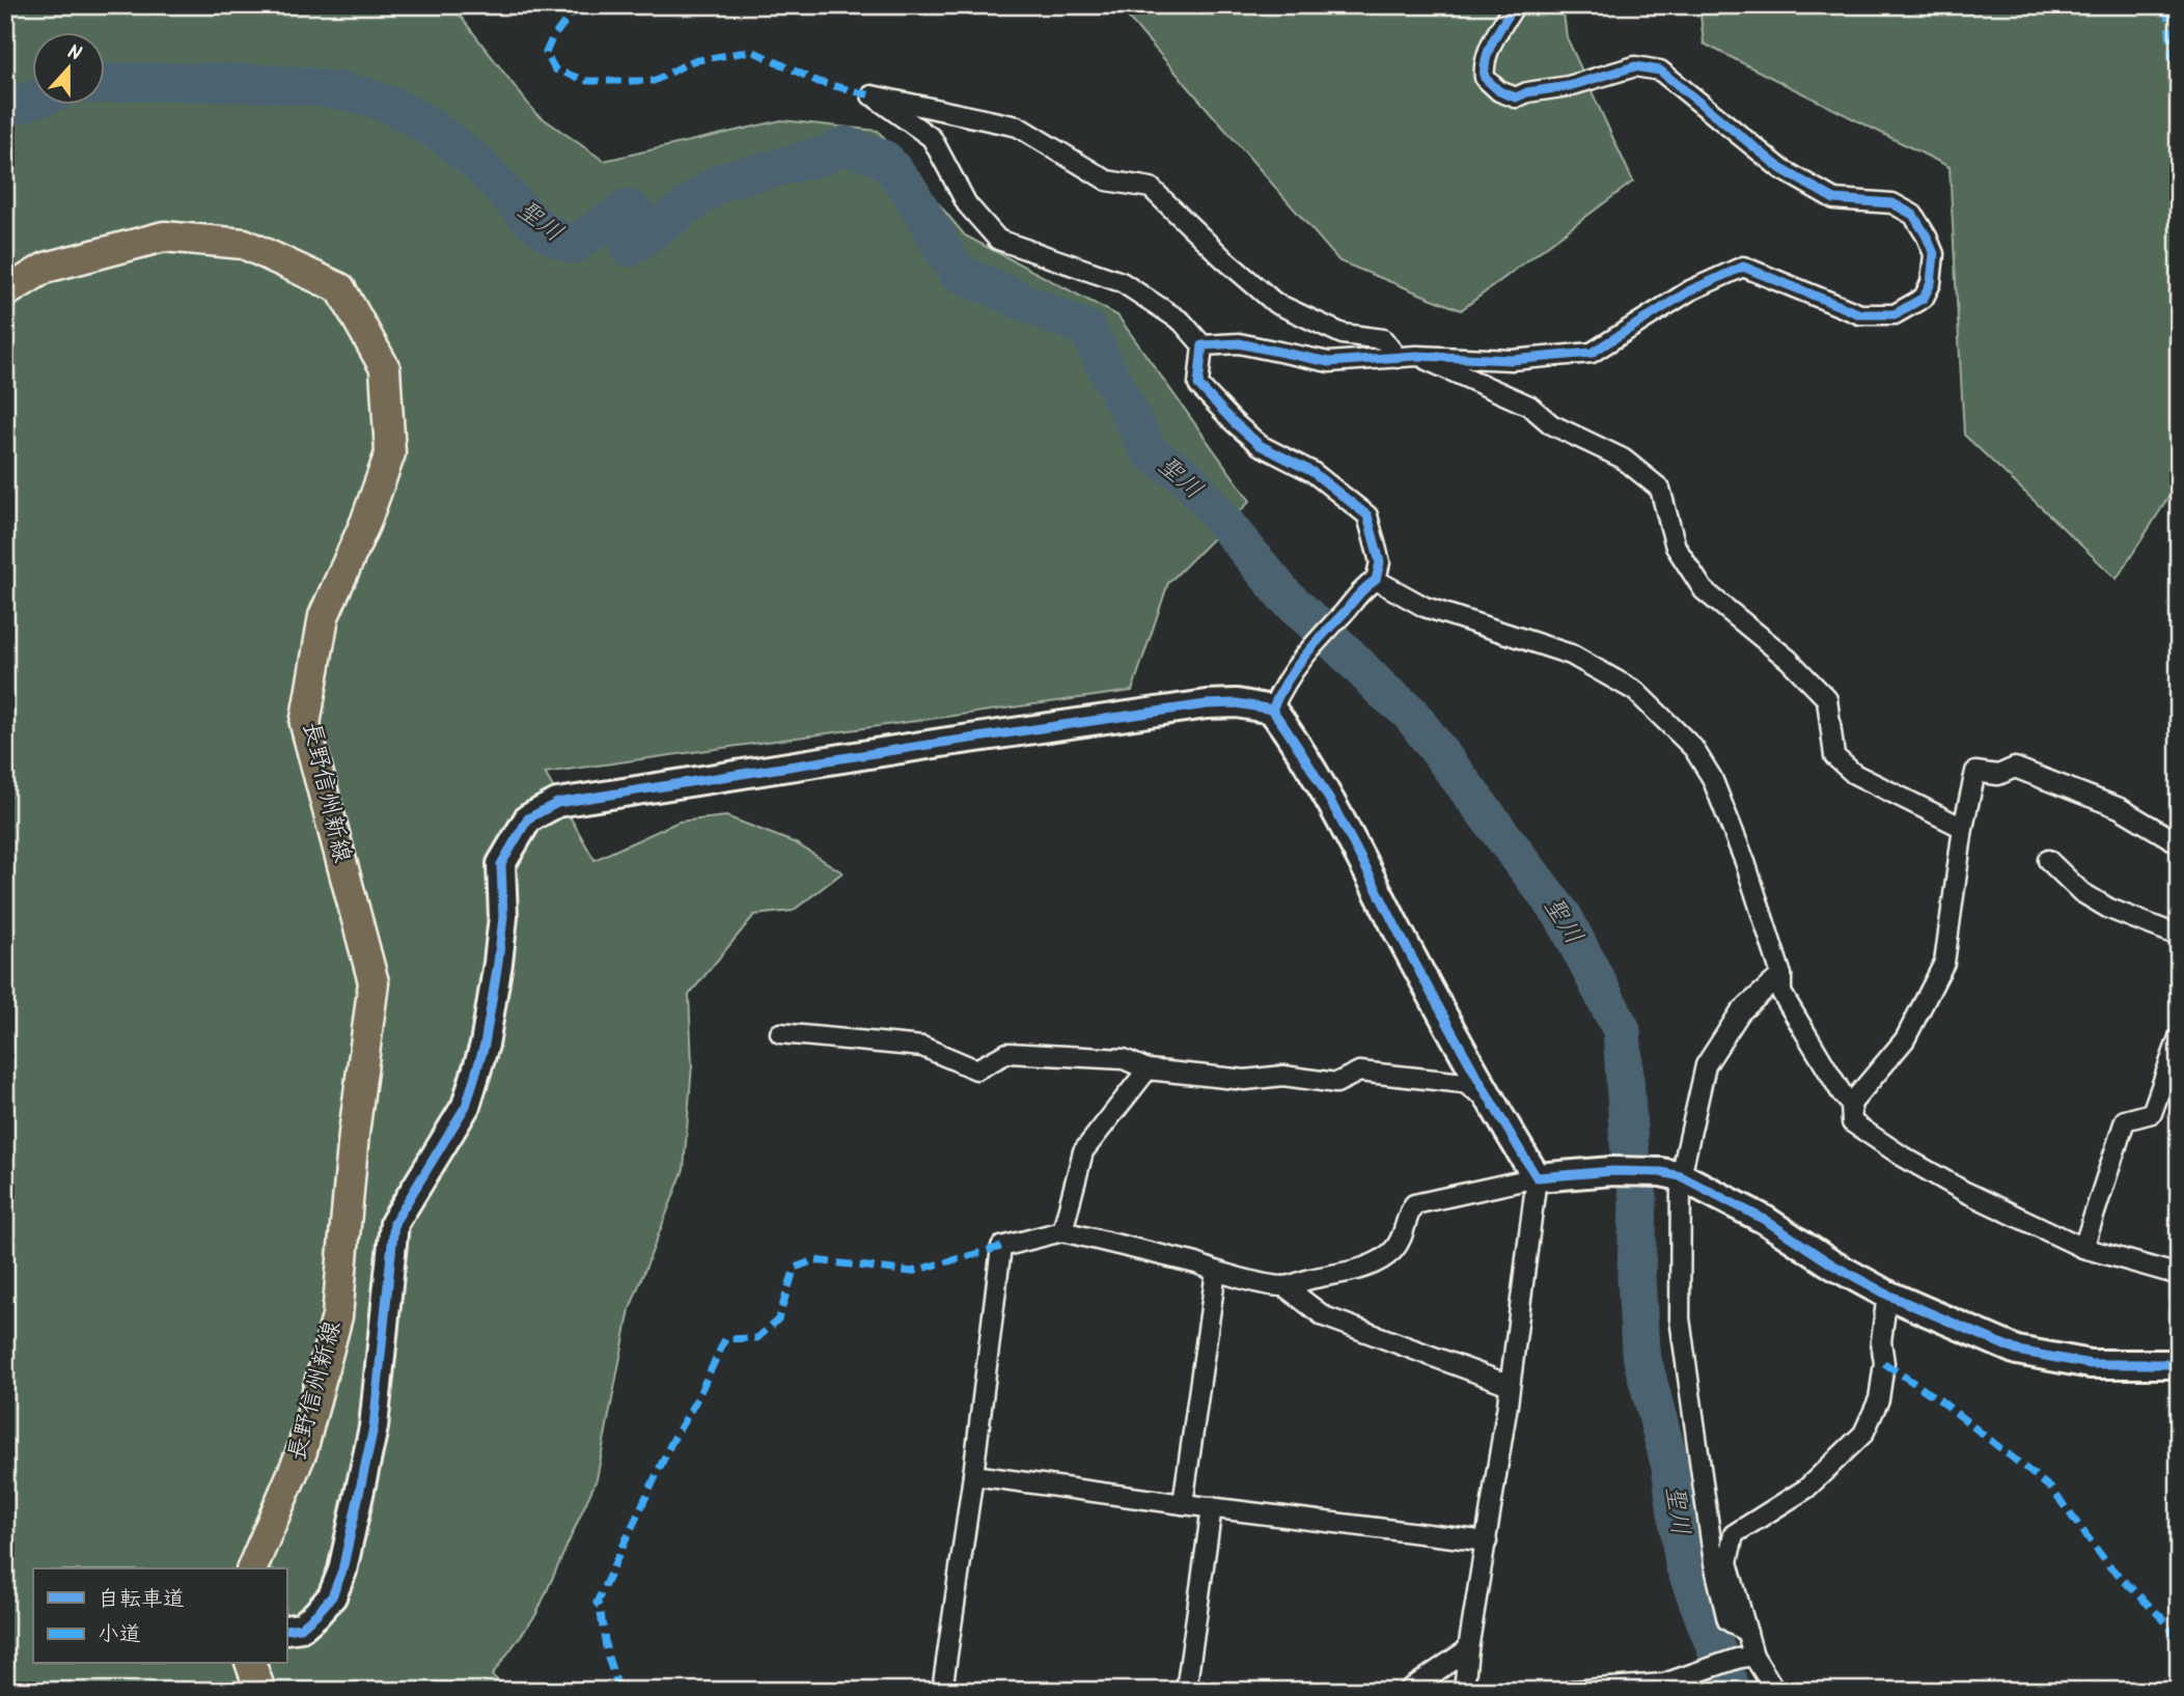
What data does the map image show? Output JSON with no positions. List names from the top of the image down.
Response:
{
  "streets": {
    "main road": ["長野信州新線"]
  },
  "water": ["聖川"],
  "legend": ["自転車道", "小道"],
  "north": "top"
}
